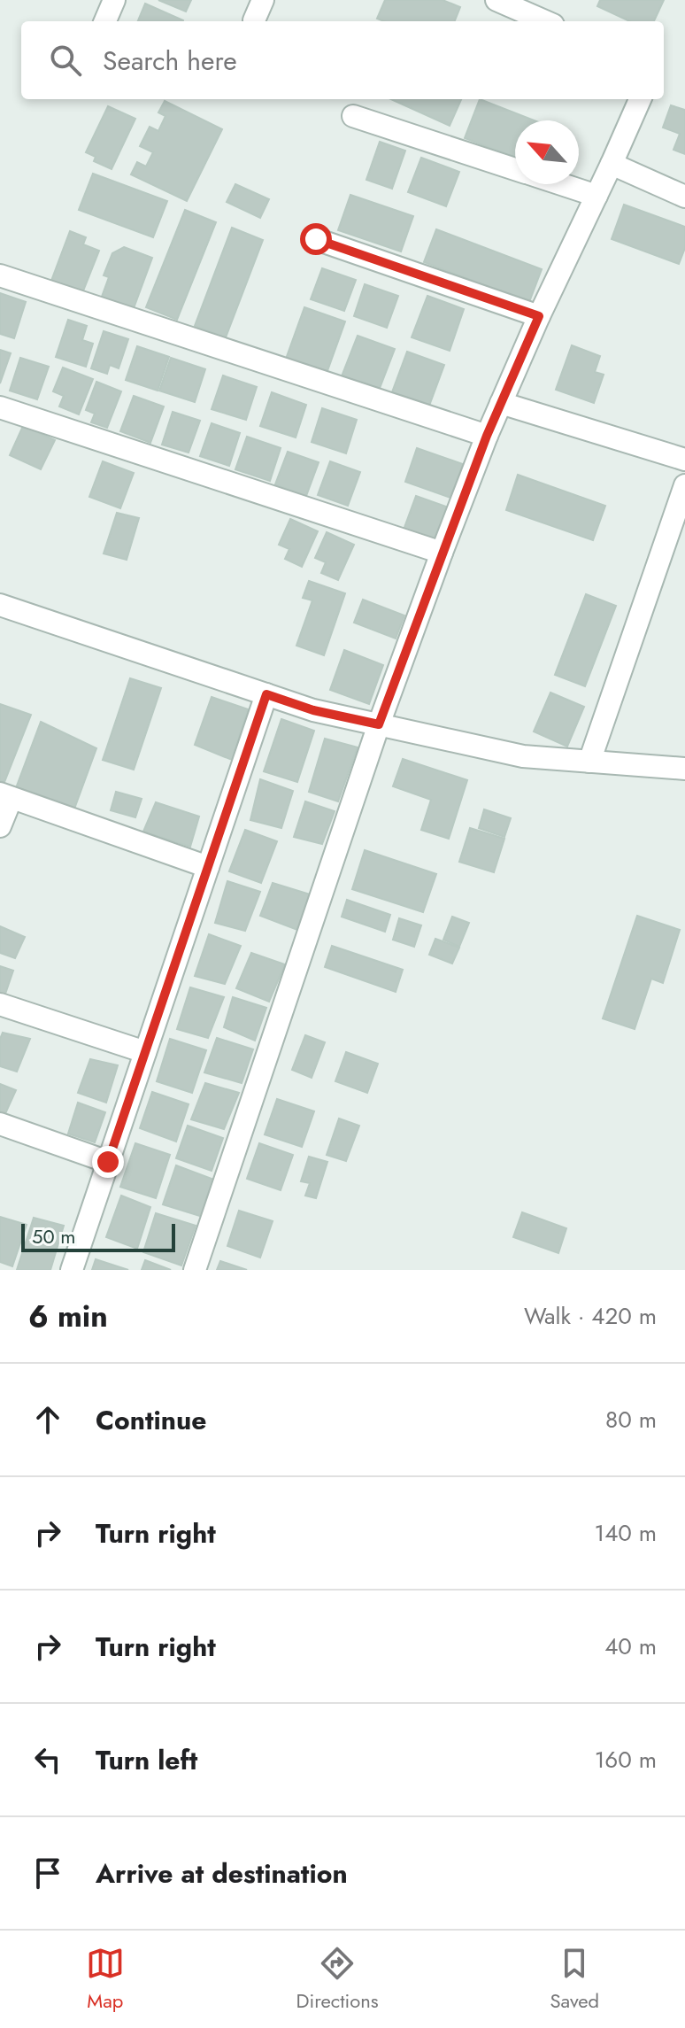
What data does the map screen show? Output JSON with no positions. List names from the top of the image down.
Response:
{
  "scale_bar": "50 m",
  "north": "top left",
  "page": {
    "search": "Search here",
    "scale": "50 m",
    "heading": ["6 min", "Walk · 420 m"],
    "list": [
      ["Continue", "80 m"],
      ["Turn right", "140 m"],
      ["Turn right", "40 m"],
      ["Turn left", "160 m"],
      "Arrive at destination"
    ],
    "nav": ["Map", "Directions", "Saved"]
  }
}
